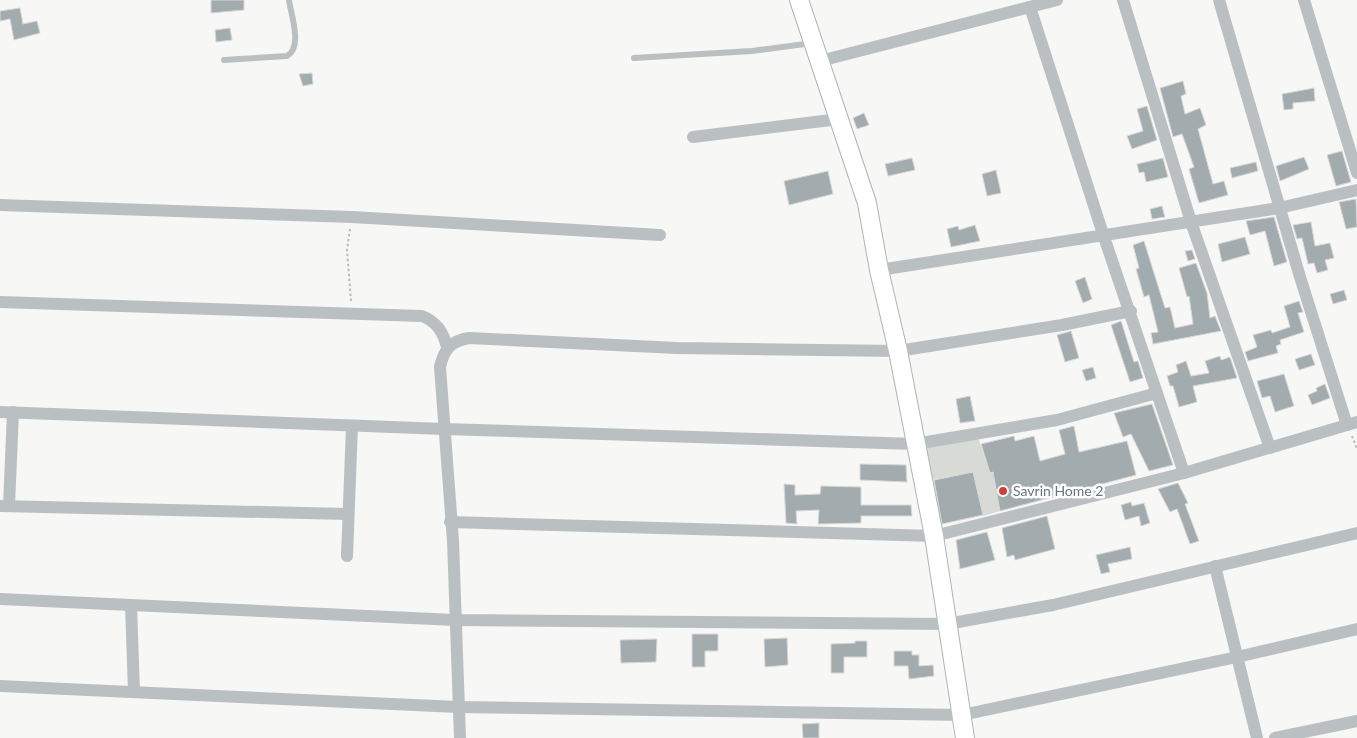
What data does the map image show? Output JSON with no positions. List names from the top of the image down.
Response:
{
  "places": ["Savrin Home 2"]
}
